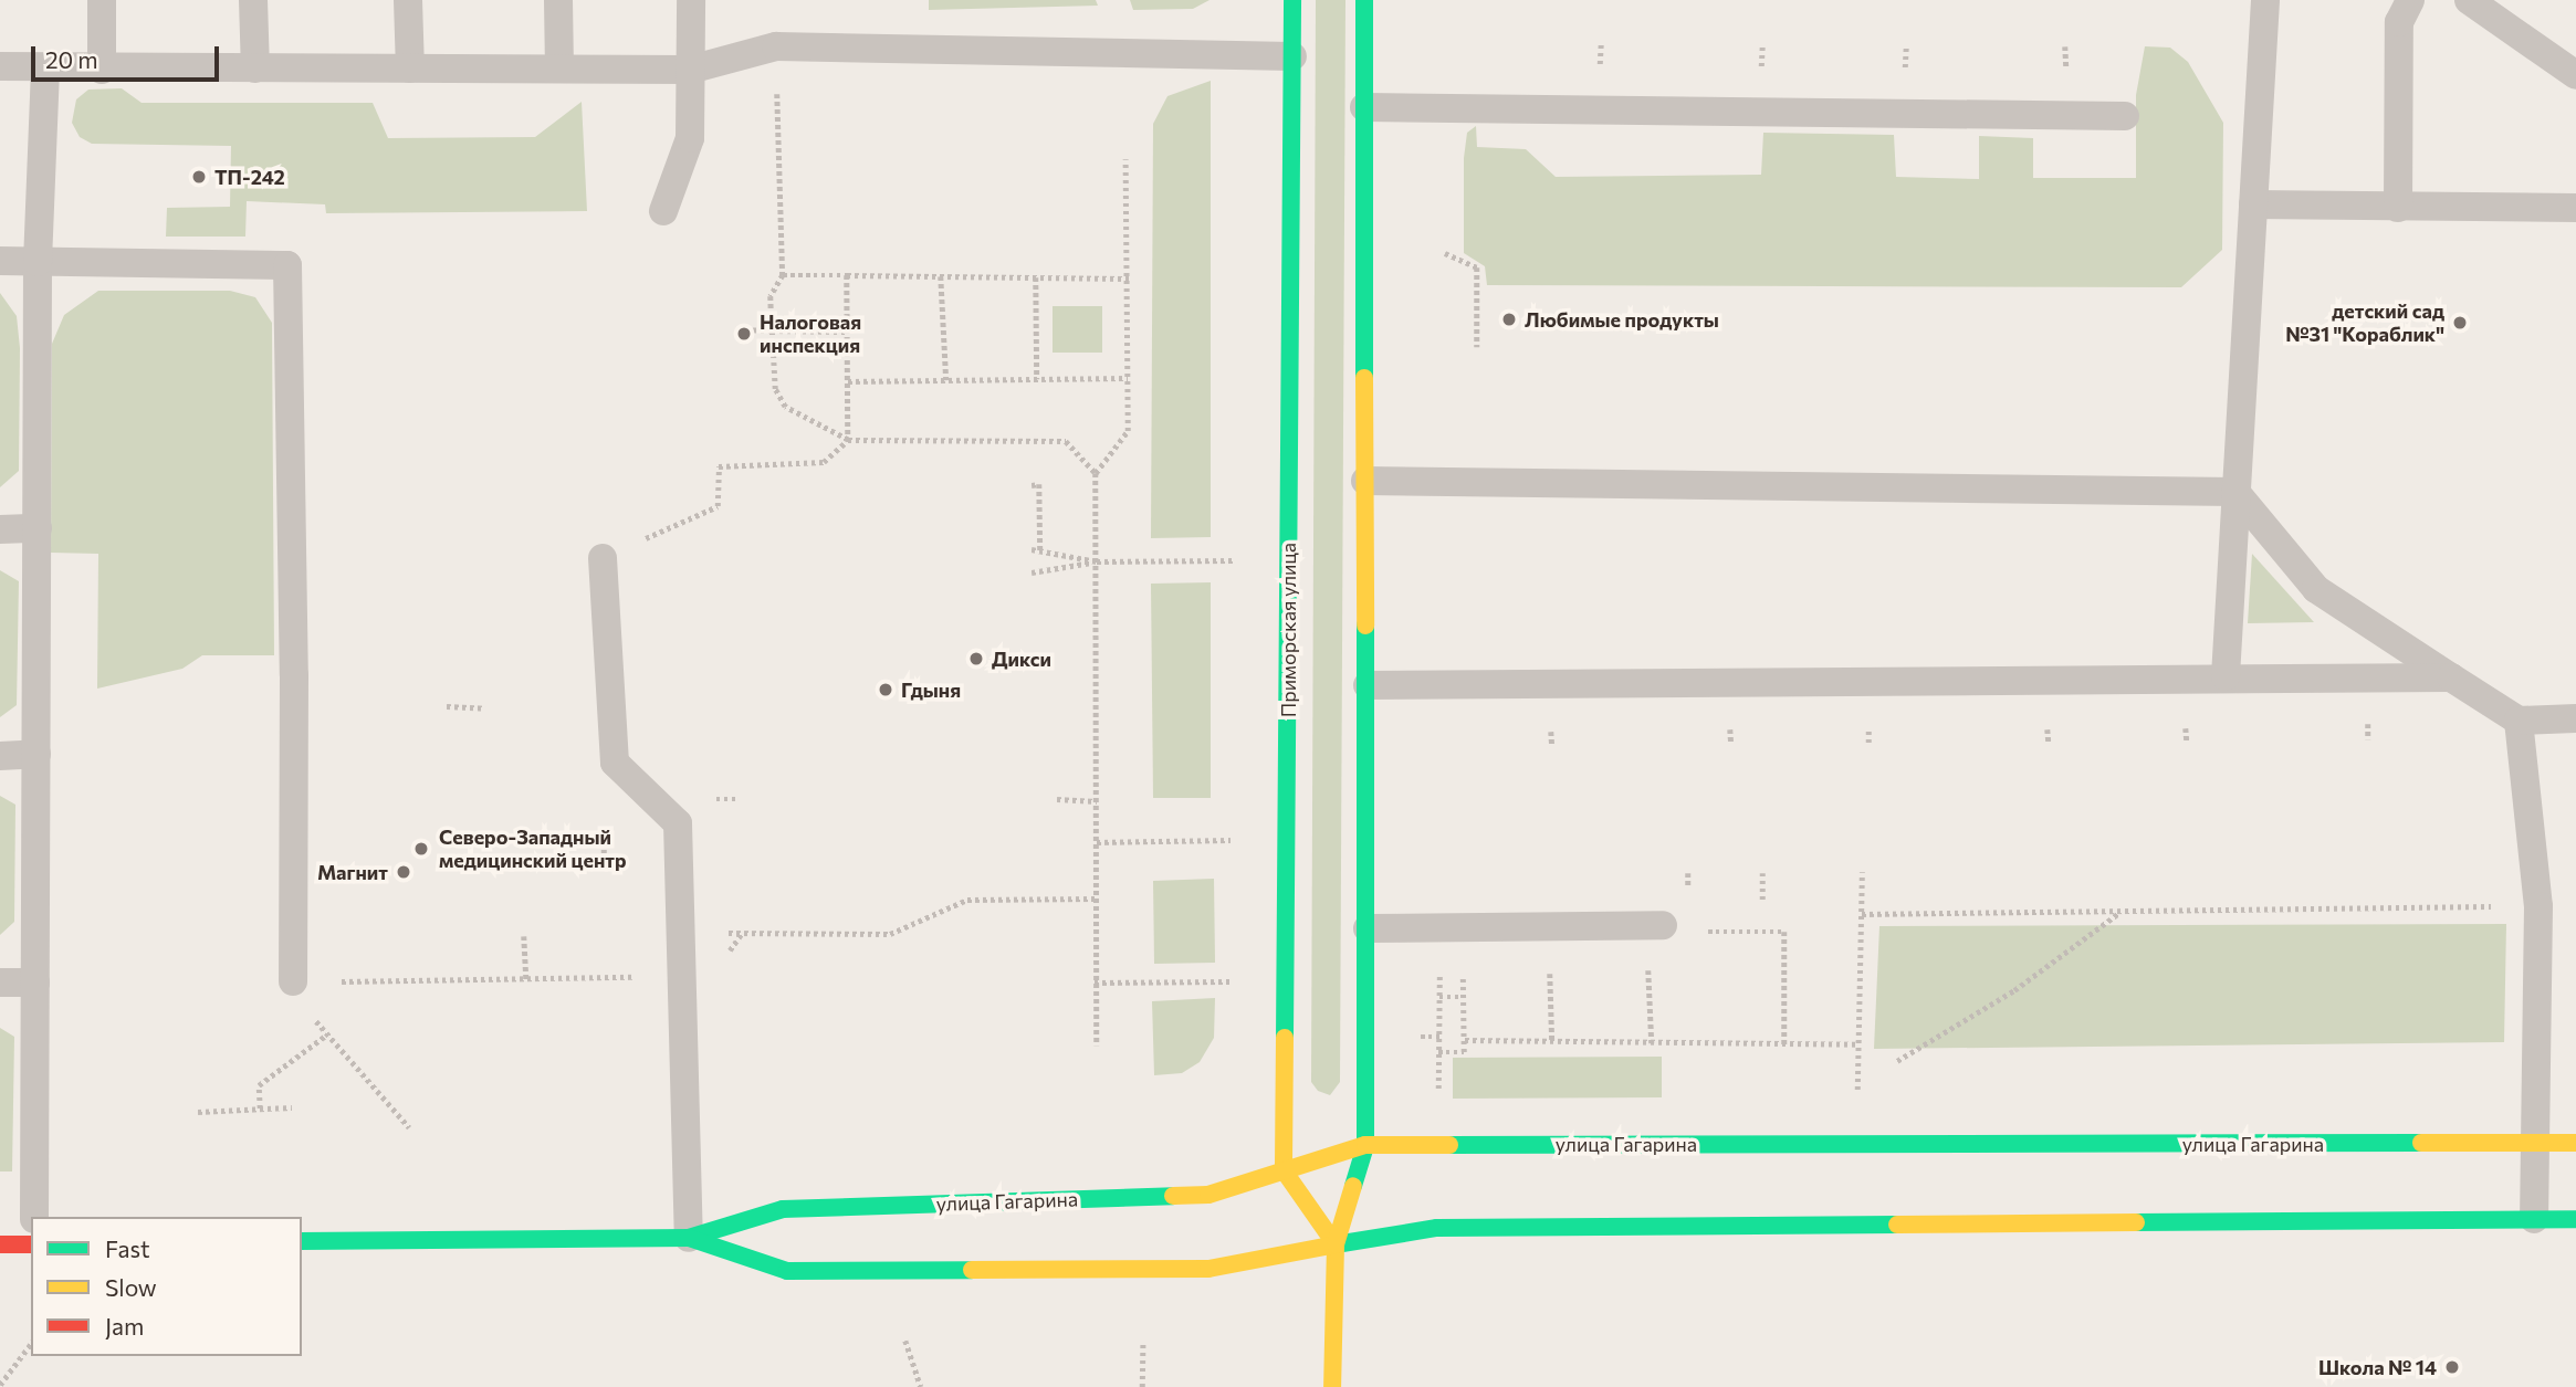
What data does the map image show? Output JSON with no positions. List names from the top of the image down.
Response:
{
  "streets": {
    "main road": ["Приморская улица", "улица Гагарина"]
  },
  "crossings": [
    ["Приморская улица", "улица Гагарина"]
  ],
  "places": [
    "ТП-242",
    "Любимые продукты",
    "детский сад №31 \"Кораблик\"",
    "Налоговая инспекция",
    "Дикси",
    "Гдыня",
    "Северо-Западный медицинский центр",
    "Магнит",
    "Школа № 14"
  ],
  "legend": ["Fast", "Slow", "Jam"],
  "scale_bar": "20 m"
}
